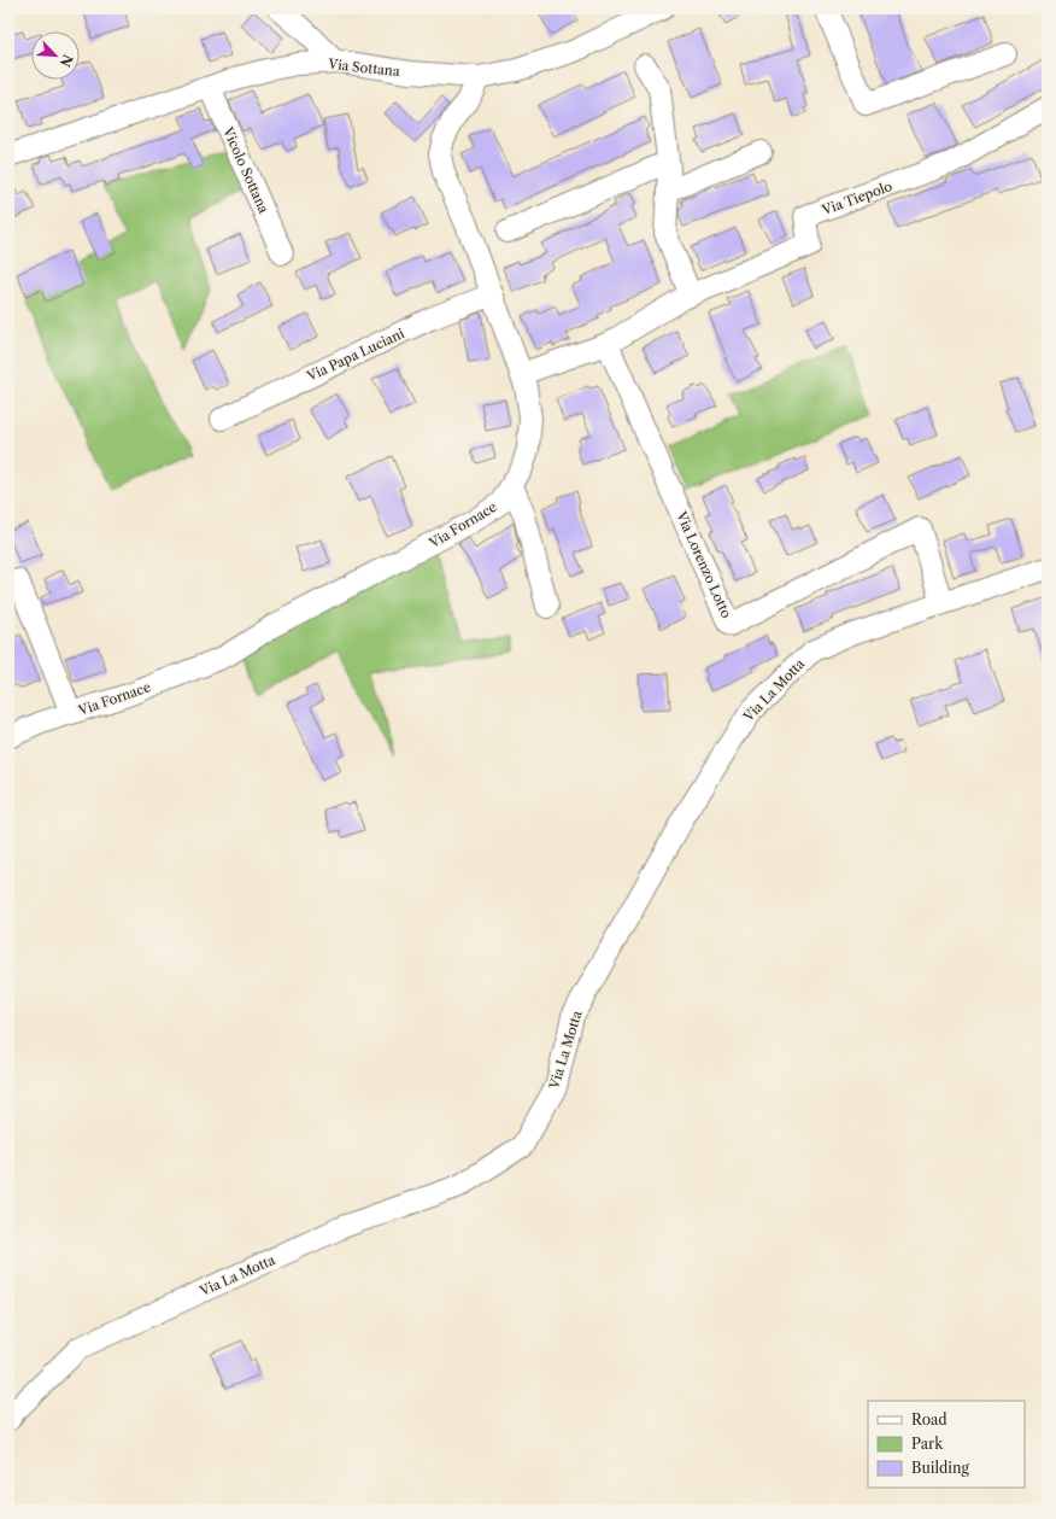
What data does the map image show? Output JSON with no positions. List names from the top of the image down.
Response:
{
  "streets": {
    "street": [
      "Via Sottana",
      "Vicolo Sottana",
      "Via Tiepolo",
      "Via Papa Luciani",
      "Via Fornace",
      "Via Lorenzo Lotto",
      "Via La Motta"
    ]
  },
  "crossings": [
    ["Via Sottana", "Vicolo Sottana"],
    ["Via Sottana", "Via Fornace"],
    ["Via Tiepolo", "Via Fornace"],
    ["Via Tiepolo", "Via Lorenzo Lotto"],
    ["Via Papa Luciani", "Via Fornace"],
    ["Via Lorenzo Lotto", "Via La Motta"]
  ],
  "legend": ["Road", "Park", "Building"],
  "north": "bottom right"
}
